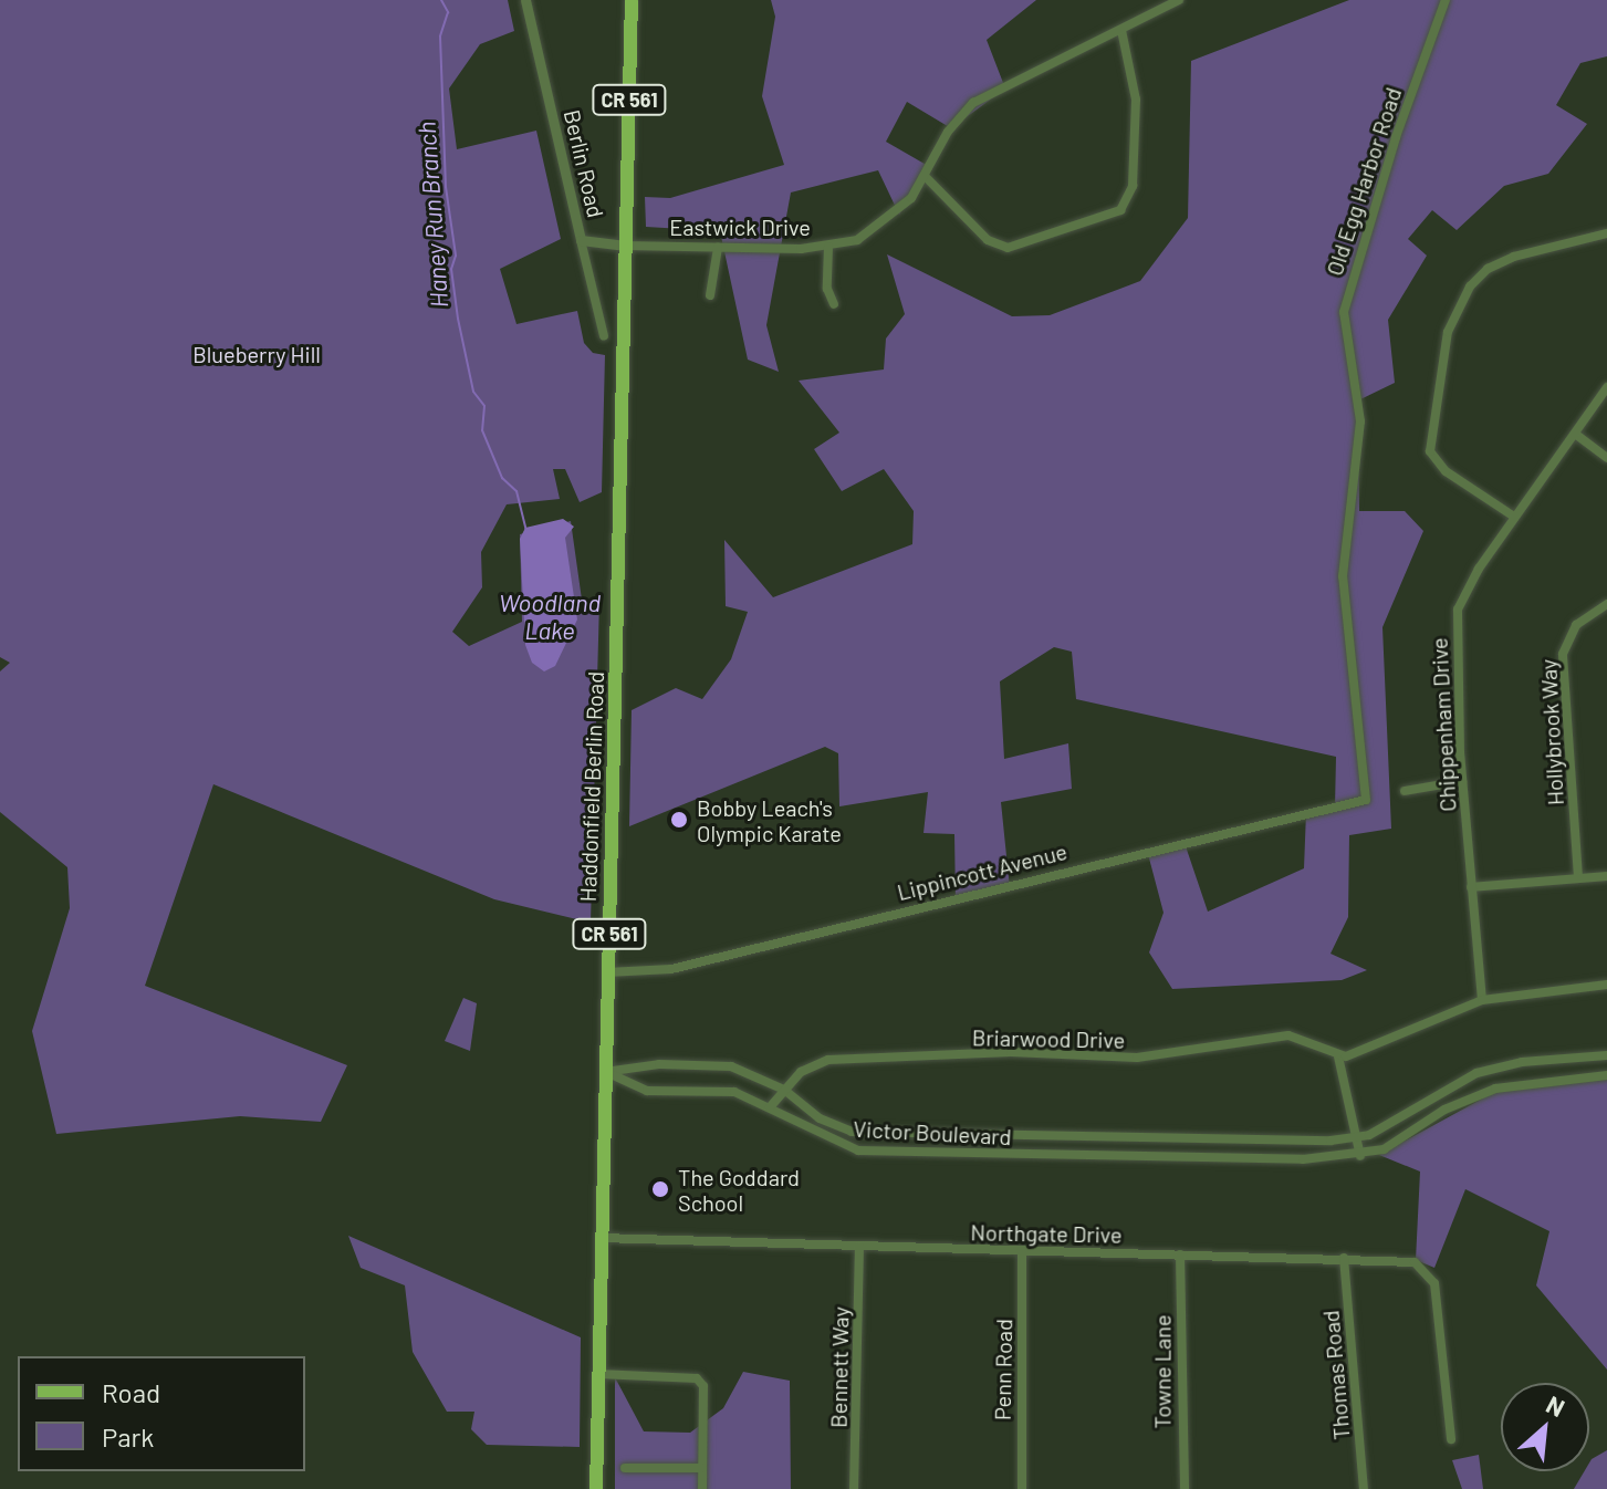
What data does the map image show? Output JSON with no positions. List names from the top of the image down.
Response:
{
  "streets": {
    "main road": ["CR 561", "Haddonfield Berlin Road"],
    "street": [
      "Berlin Road",
      "Old Egg Harbor Road",
      "Eastwick Drive",
      "Chippenham Drive",
      "Hollybrook Way",
      "Lippincott Avenue",
      "Briarwood Drive",
      "Victor Boulevard",
      "Northgate Drive",
      "Bennett Way",
      "Penn Road",
      "Towne Lane",
      "Thomas Road"
    ]
  },
  "crossings": [
    ["CR 561", "Eastwick Drive"],
    ["CR 561", "Haddonfield Berlin Road"],
    ["Berlin Road", "Eastwick Drive"],
    ["Old Egg Harbor Road", "Lippincott Avenue"],
    ["Eastwick Drive", "Haddonfield Berlin Road"],
    ["Haddonfield Berlin Road", "Lippincott Avenue"],
    ["Haddonfield Berlin Road", "Victor Boulevard"],
    ["Haddonfield Berlin Road", "Northgate Drive"],
    ["Briarwood Drive", "Victor Boulevard"],
    ["Northgate Drive", "Bennett Way"],
    ["Northgate Drive", "Penn Road"],
    ["Northgate Drive", "Towne Lane"],
    ["Northgate Drive", "Thomas Road"]
  ],
  "water": ["Haney Run Branch", "Woodland Lake"],
  "parks": ["Blueberry Hill"],
  "places": ["Bobby Leach's Olympic Karate", "The Goddard School"],
  "legend": ["Road", "Park"],
  "north": "top right"
}
